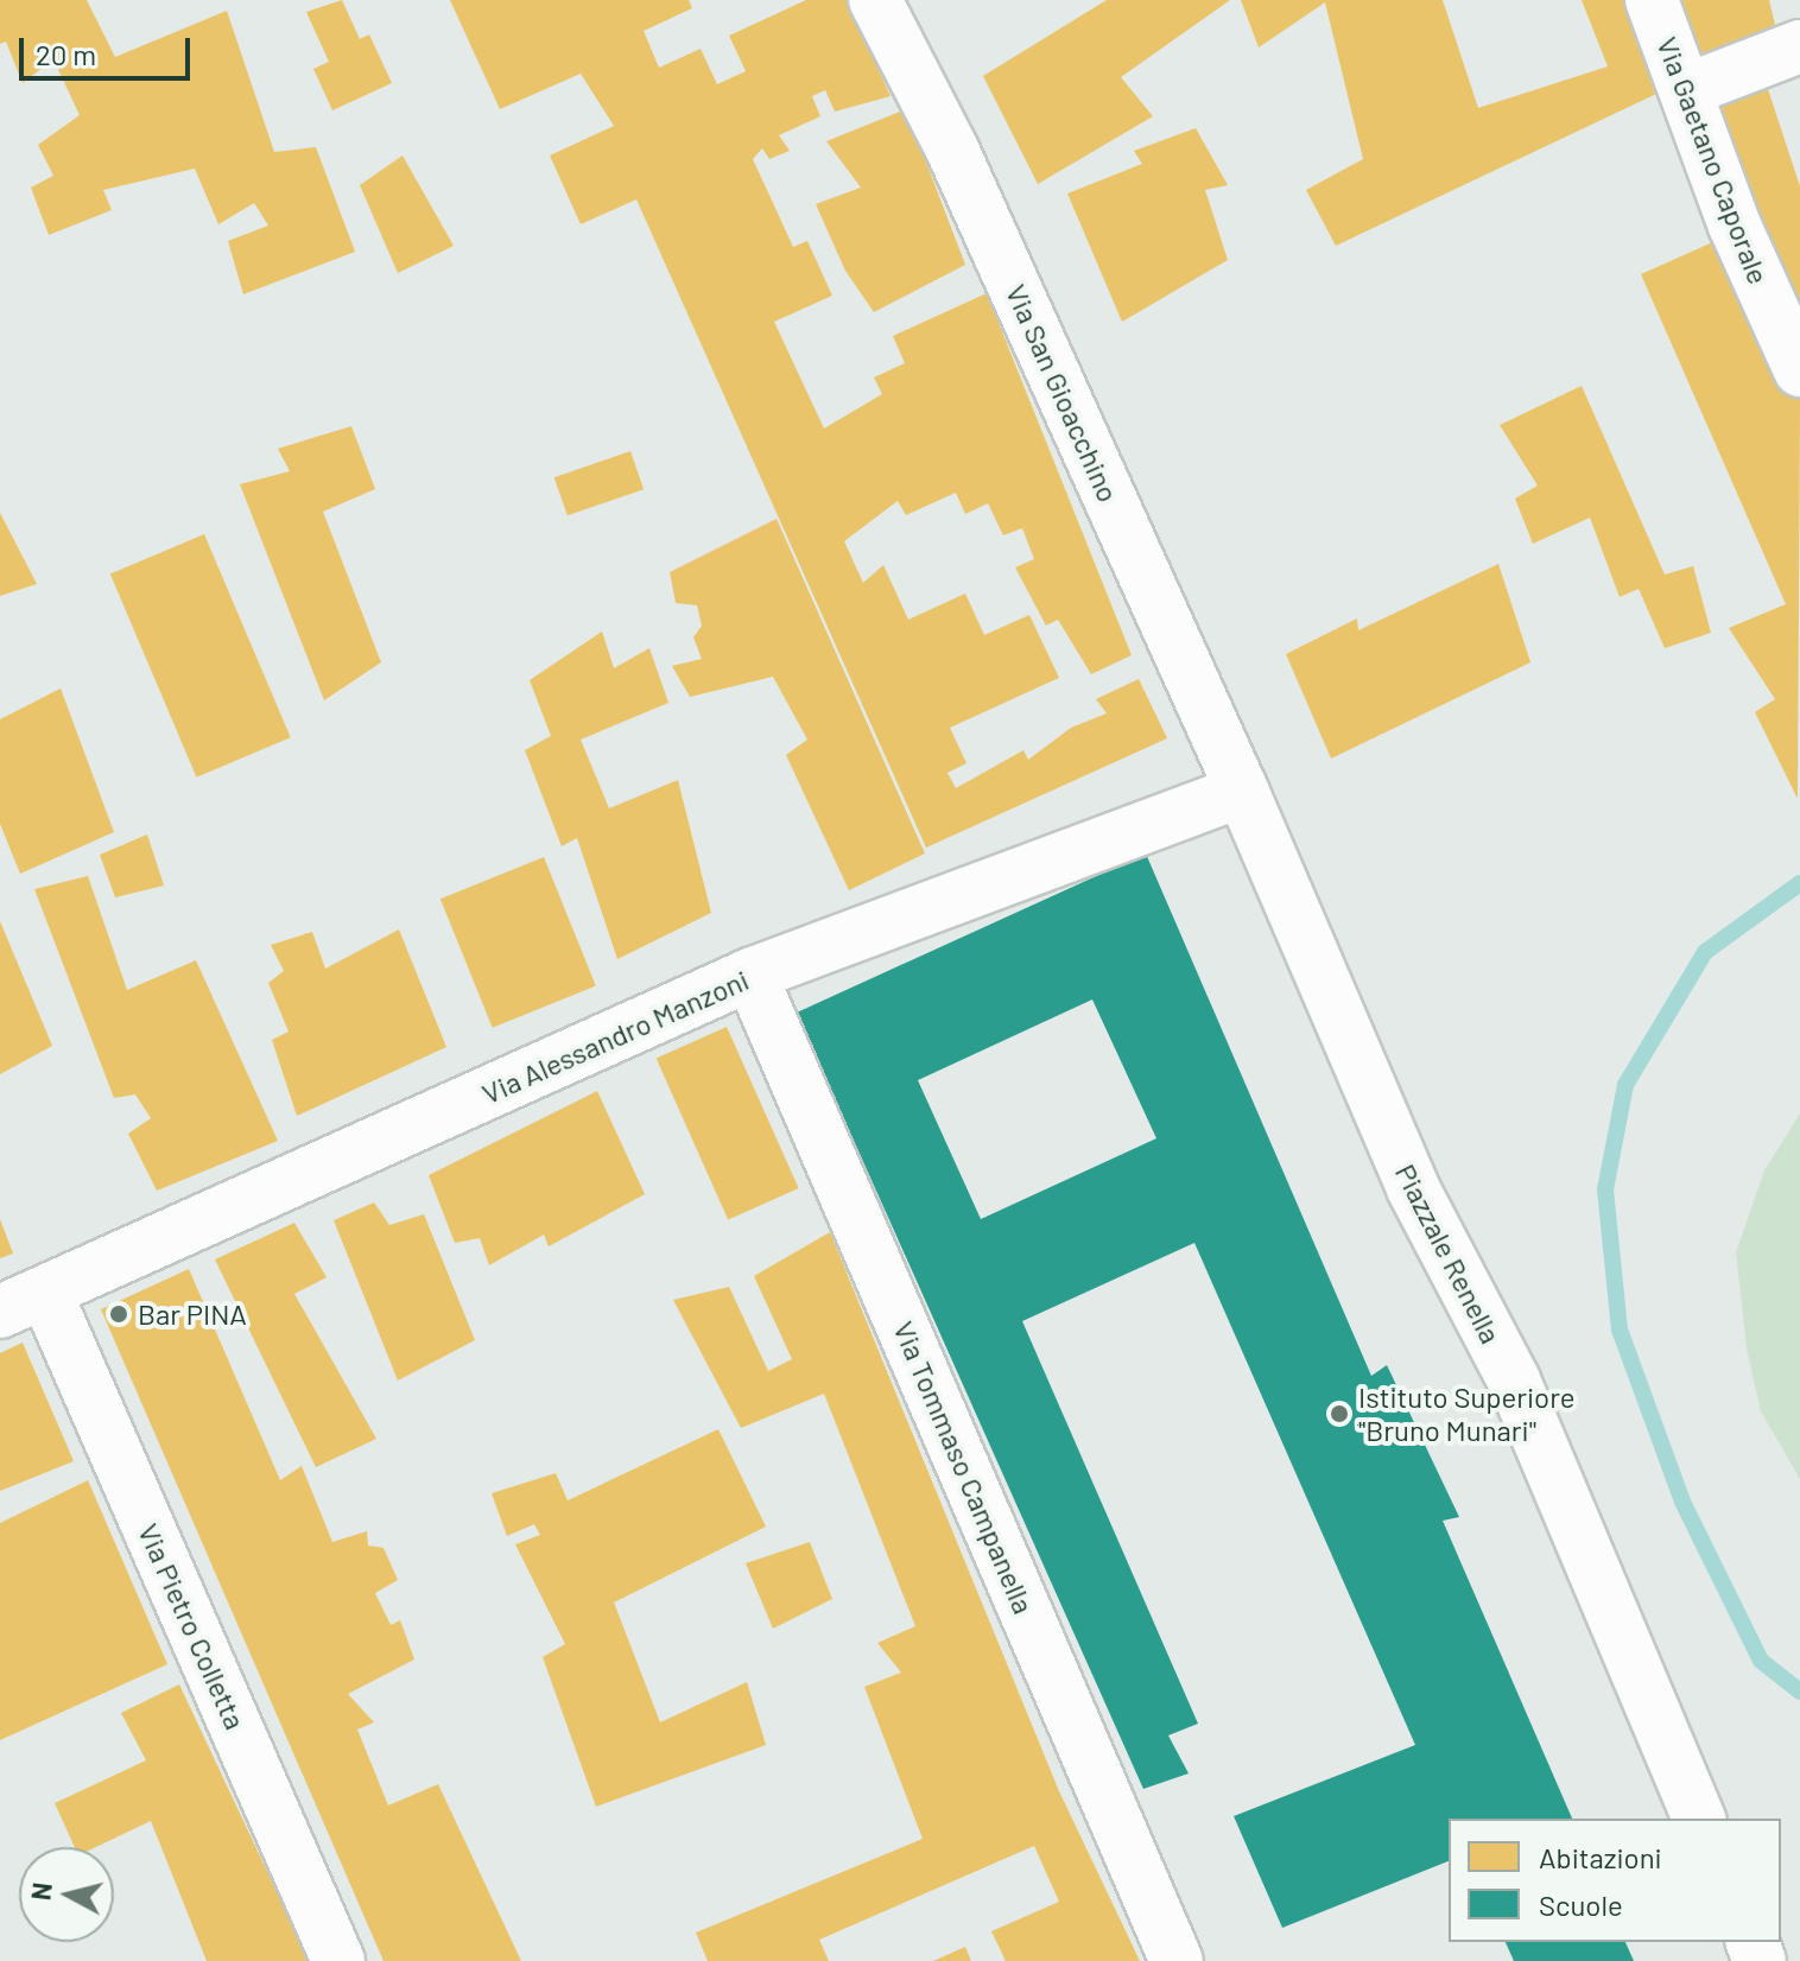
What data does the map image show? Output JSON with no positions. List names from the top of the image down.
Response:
{
  "streets": {
    "street": [
      "Via Gaetano Caporale",
      "Via San Gioacchino",
      "Via Alessandro Manzoni",
      "Piazzale Renella",
      "Via Tommaso Campanella",
      "Via Pietro Colletta"
    ]
  },
  "crossings": [
    ["Via San Gioacchino", "Via Alessandro Manzoni"],
    ["Via San Gioacchino", "Piazzale Renella"],
    ["Via Alessandro Manzoni", "Piazzale Renella"],
    ["Via Alessandro Manzoni", "Via Tommaso Campanella"],
    ["Via Alessandro Manzoni", "Via Pietro Colletta"]
  ],
  "places": ["Bar PINA", "Istituto Superiore \"Bruno Munari\""],
  "legend": ["Abitazioni", "Scuole"],
  "scale_bar": "20 m",
  "north": "left"
}
